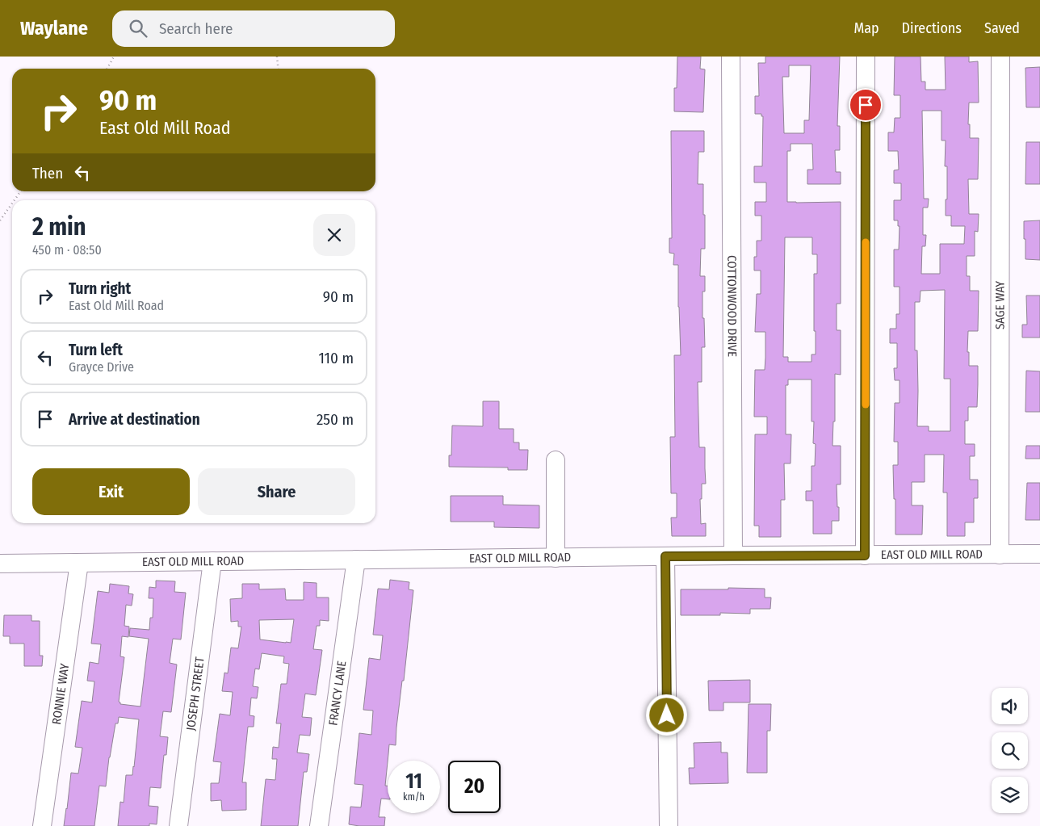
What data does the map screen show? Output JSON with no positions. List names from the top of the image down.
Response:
{
  "streets": {
    "street": [
      "SAGE WAY",
      "COTTONWOOD DRIVE",
      "EAST OLD MILL ROAD",
      "FRANCY LANE",
      "JOSEPH STREET",
      "RONNIE WAY"
    ]
  },
  "crossings": [
    ["SAGE WAY", "EAST OLD MILL ROAD"],
    ["COTTONWOOD DRIVE", "EAST OLD MILL ROAD"],
    ["EAST OLD MILL ROAD", "FRANCY LANE"],
    ["EAST OLD MILL ROAD", "JOSEPH STREET"],
    ["EAST OLD MILL ROAD", "RONNIE WAY"]
  ],
  "page": {
    "header": "Waylane",
    "search": "Search here",
    "nav": ["Map", "Directions", "Saved"],
    "turn": ["90 m", "East Old Mill Road"],
    "then": "Then",
    "heading": ["2 min", "450 m · 08:50"],
    "list": [
      {
        "name": "Turn right",
        "note": "East Old Mill Road",
        "value": "90 m"
      },
      {
        "name": "Turn left",
        "note": "Grayce Drive",
        "value": "110 m"
      },
      {
        "name": "Arrive at destination",
        "value": "250 m"
      }
    ],
    "buttons": ["Exit", "Share"],
    "speed": "11 km/h",
    "limit": "20"
  }
}
